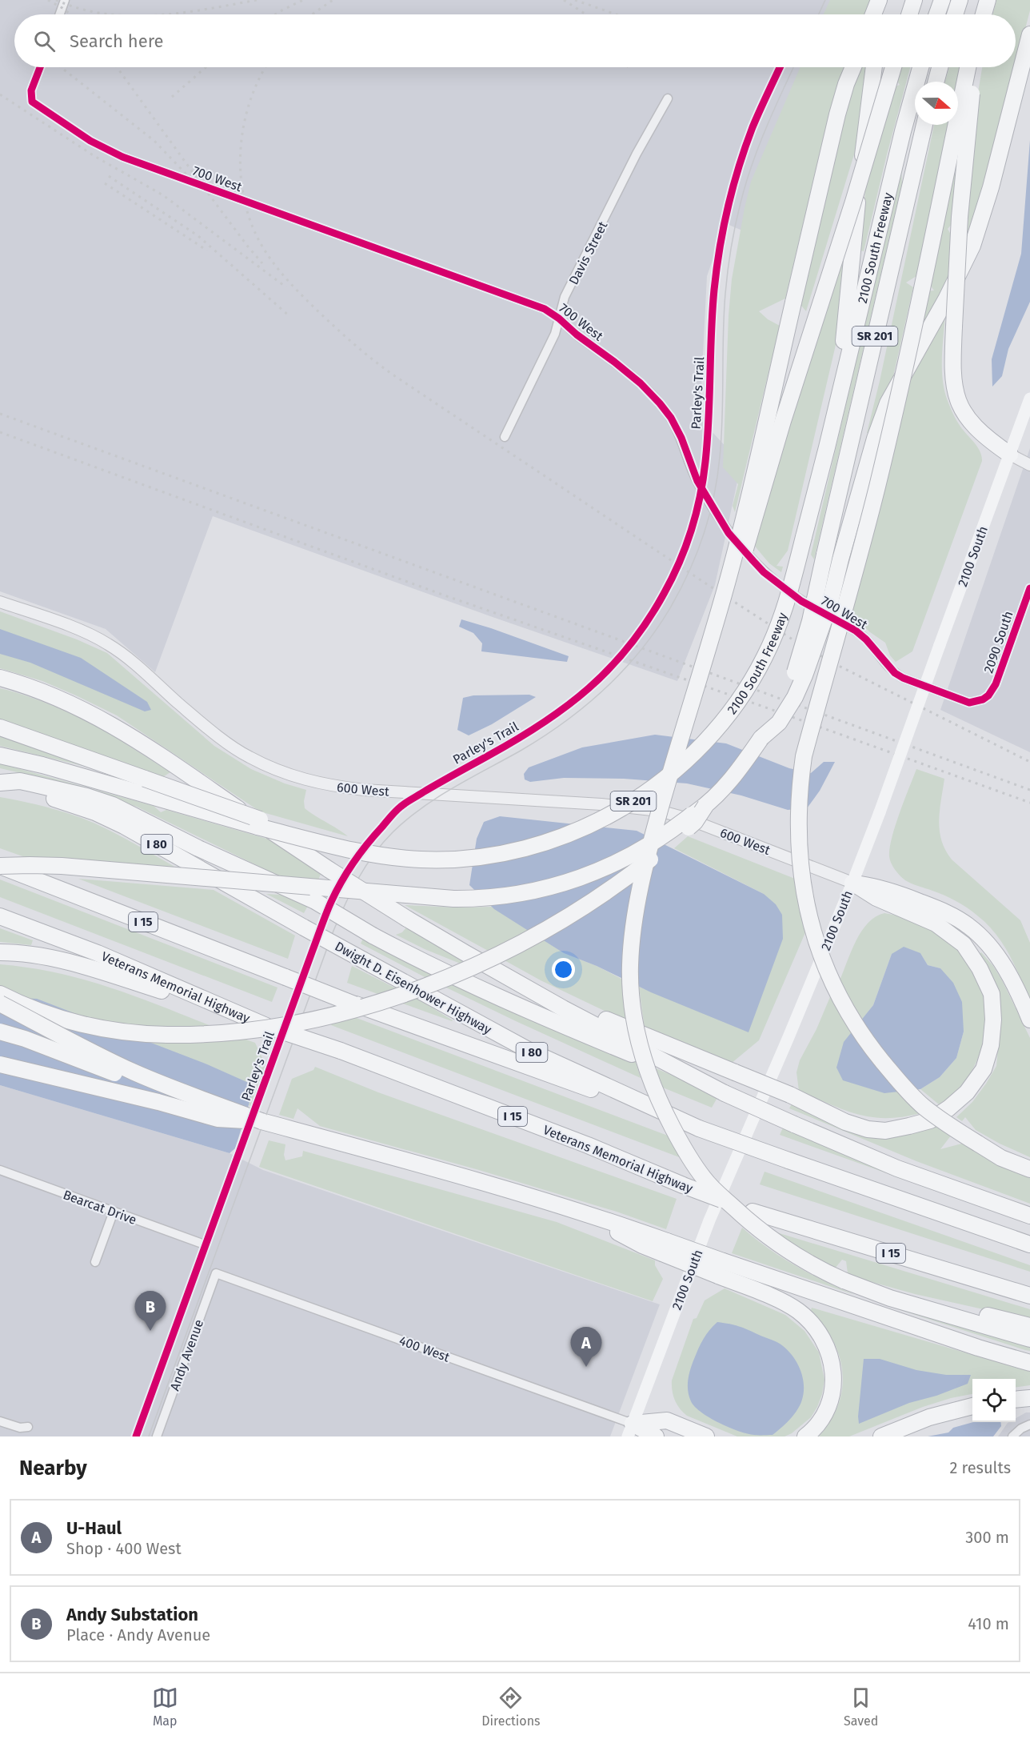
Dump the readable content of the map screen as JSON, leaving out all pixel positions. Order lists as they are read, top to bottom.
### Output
{
  "streets": {
    "highway": [
      "2100 South Freeway",
      "SR 201",
      "I 80",
      "I 15",
      "Veterans Memorial Highway",
      "Dwight D. Eisenhower Highway"
    ],
    "main road": ["2100 South"],
    "street": [
      "700 West",
      "Davis Street",
      "2090 South",
      "600 West",
      "Bearcat Drive",
      "400 West",
      "Andy Avenue"
    ],
    "cycle path": ["Parley's Trail"]
  },
  "crossings": [
    ["700 West", "Davis Street"],
    ["700 West", "2090 South"],
    ["2100 South", "600 West"],
    ["2100 South", "400 West"],
    ["I 15", "Dwight D. Eisenhower Highway"],
    ["400 West", "Andy Avenue"]
  ],
  "north": "right",
  "page": {
    "search": "Search here",
    "pins": ["B", "A"],
    "heading": ["Nearby", "2 results"],
    "list": [
      {
        "mark": "A",
        "name": "U-Haul",
        "note": "Shop · 400 West",
        "value": "300 m"
      },
      {
        "mark": "B",
        "name": "Andy Substation",
        "note": "Place · Andy Avenue",
        "value": "410 m"
      }
    ],
    "nav": ["Map", "Directions", "Saved"]
  }
}
